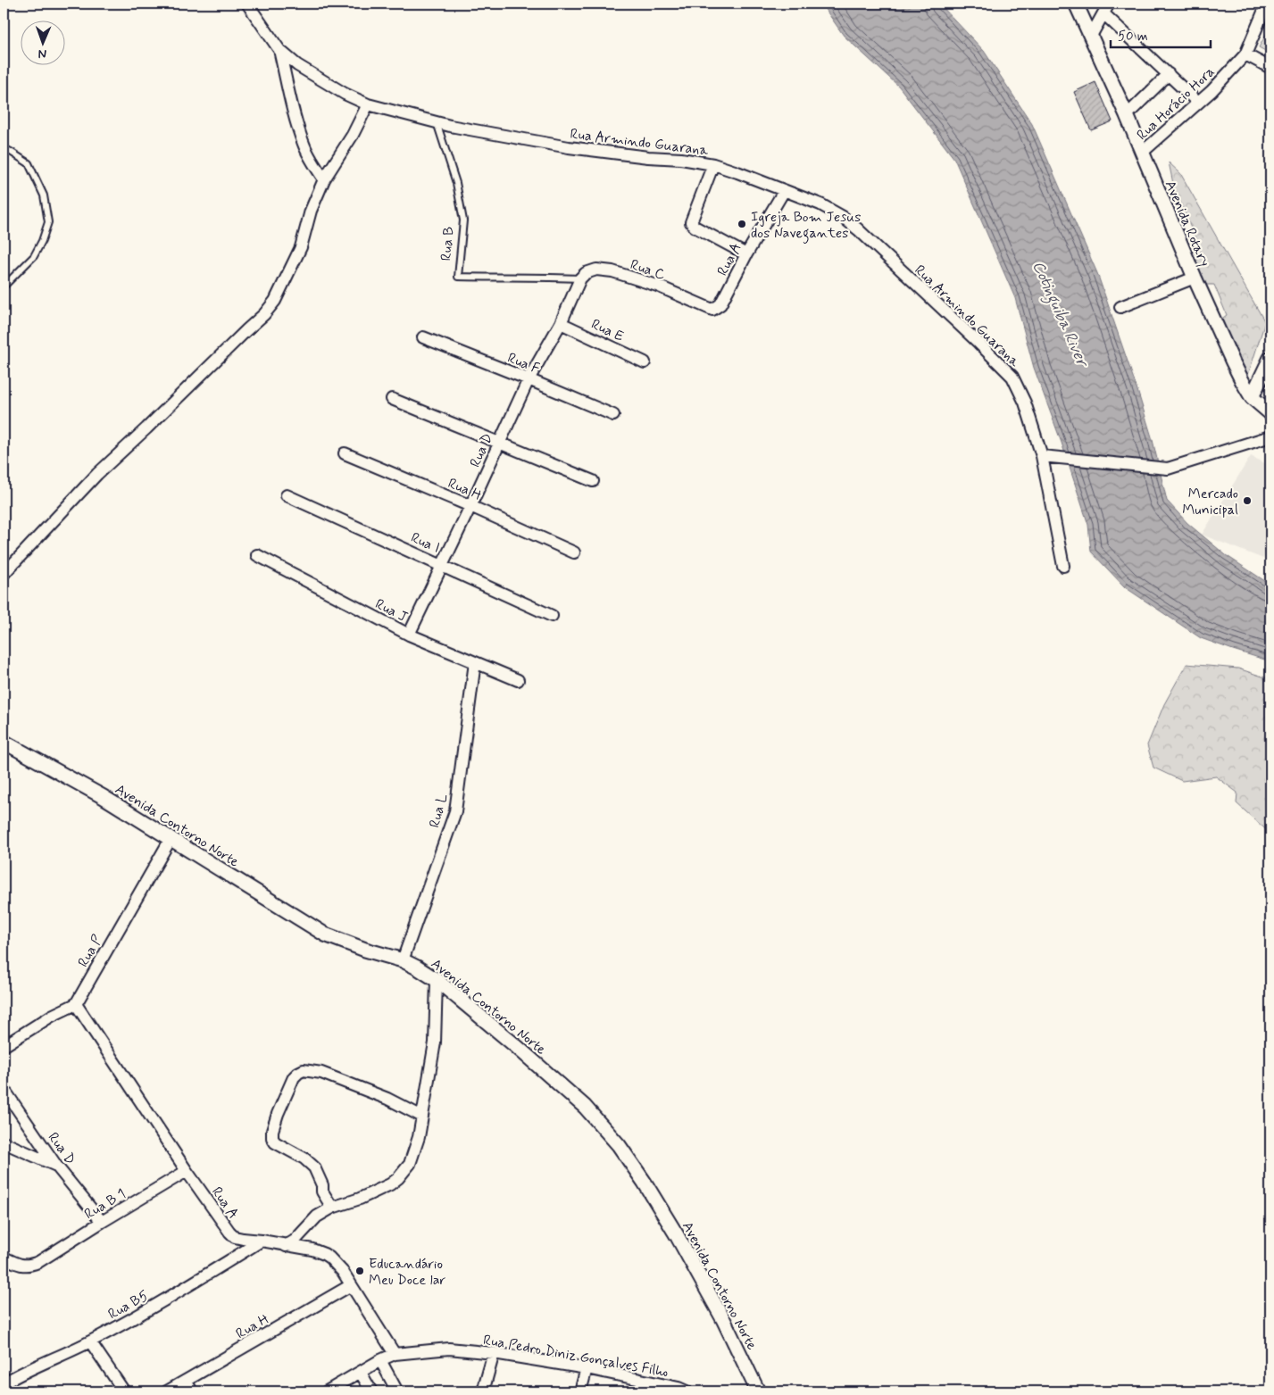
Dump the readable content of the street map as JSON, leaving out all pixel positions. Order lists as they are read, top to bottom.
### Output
{
  "streets": {
    "street": [
      "Rua Horácio Hora",
      "Rua Armindo Guarana",
      "Avenida Rotary",
      "Rua A",
      "Rua C",
      "Rua E",
      "Rua F",
      "Rua D",
      "Rua H",
      "Rua I",
      "Rua J",
      "Rua L",
      "Avenida Contorno Norte",
      "Rua P",
      "Rua B 1",
      "Rua B5",
      "Rua Pedro Diniz Gonçalves Filho"
    ],
    "lane": ["Rua B"]
  },
  "crossings": [
    ["Rua Horácio Hora", "Avenida Rotary"],
    ["Rua Armindo Guarana", "Rua B"],
    ["Rua Armindo Guarana", "Rua A"],
    ["Rua B", "Rua C"],
    ["Rua B", "Rua D"],
    ["Rua A", "Rua C"],
    ["Rua A", "Rua H"],
    ["Rua A", "Rua P"],
    ["Rua A", "Rua B 1"],
    ["Rua A", "Rua B5"],
    ["Rua A", "Rua Pedro Diniz Gonçalves Filho"],
    ["Rua C", "Rua D"],
    ["Rua E", "Rua D"],
    ["Rua F", "Rua D"],
    ["Rua D", "Rua H"],
    ["Rua D", "Rua I"],
    ["Rua D", "Rua J"],
    ["Rua D", "Rua B 1"],
    ["Rua J", "Rua L"],
    ["Rua L", "Avenida Contorno Norte"],
    ["Avenida Contorno Norte", "Rua P"]
  ],
  "water": ["Cotinguiba River"],
  "places": ["Igreja Bom Jesus dos Navegantes", "Mercado Municipal", "Educandário Meu Doce lar"],
  "scale_bar": "50 m",
  "north": "bottom"
}
